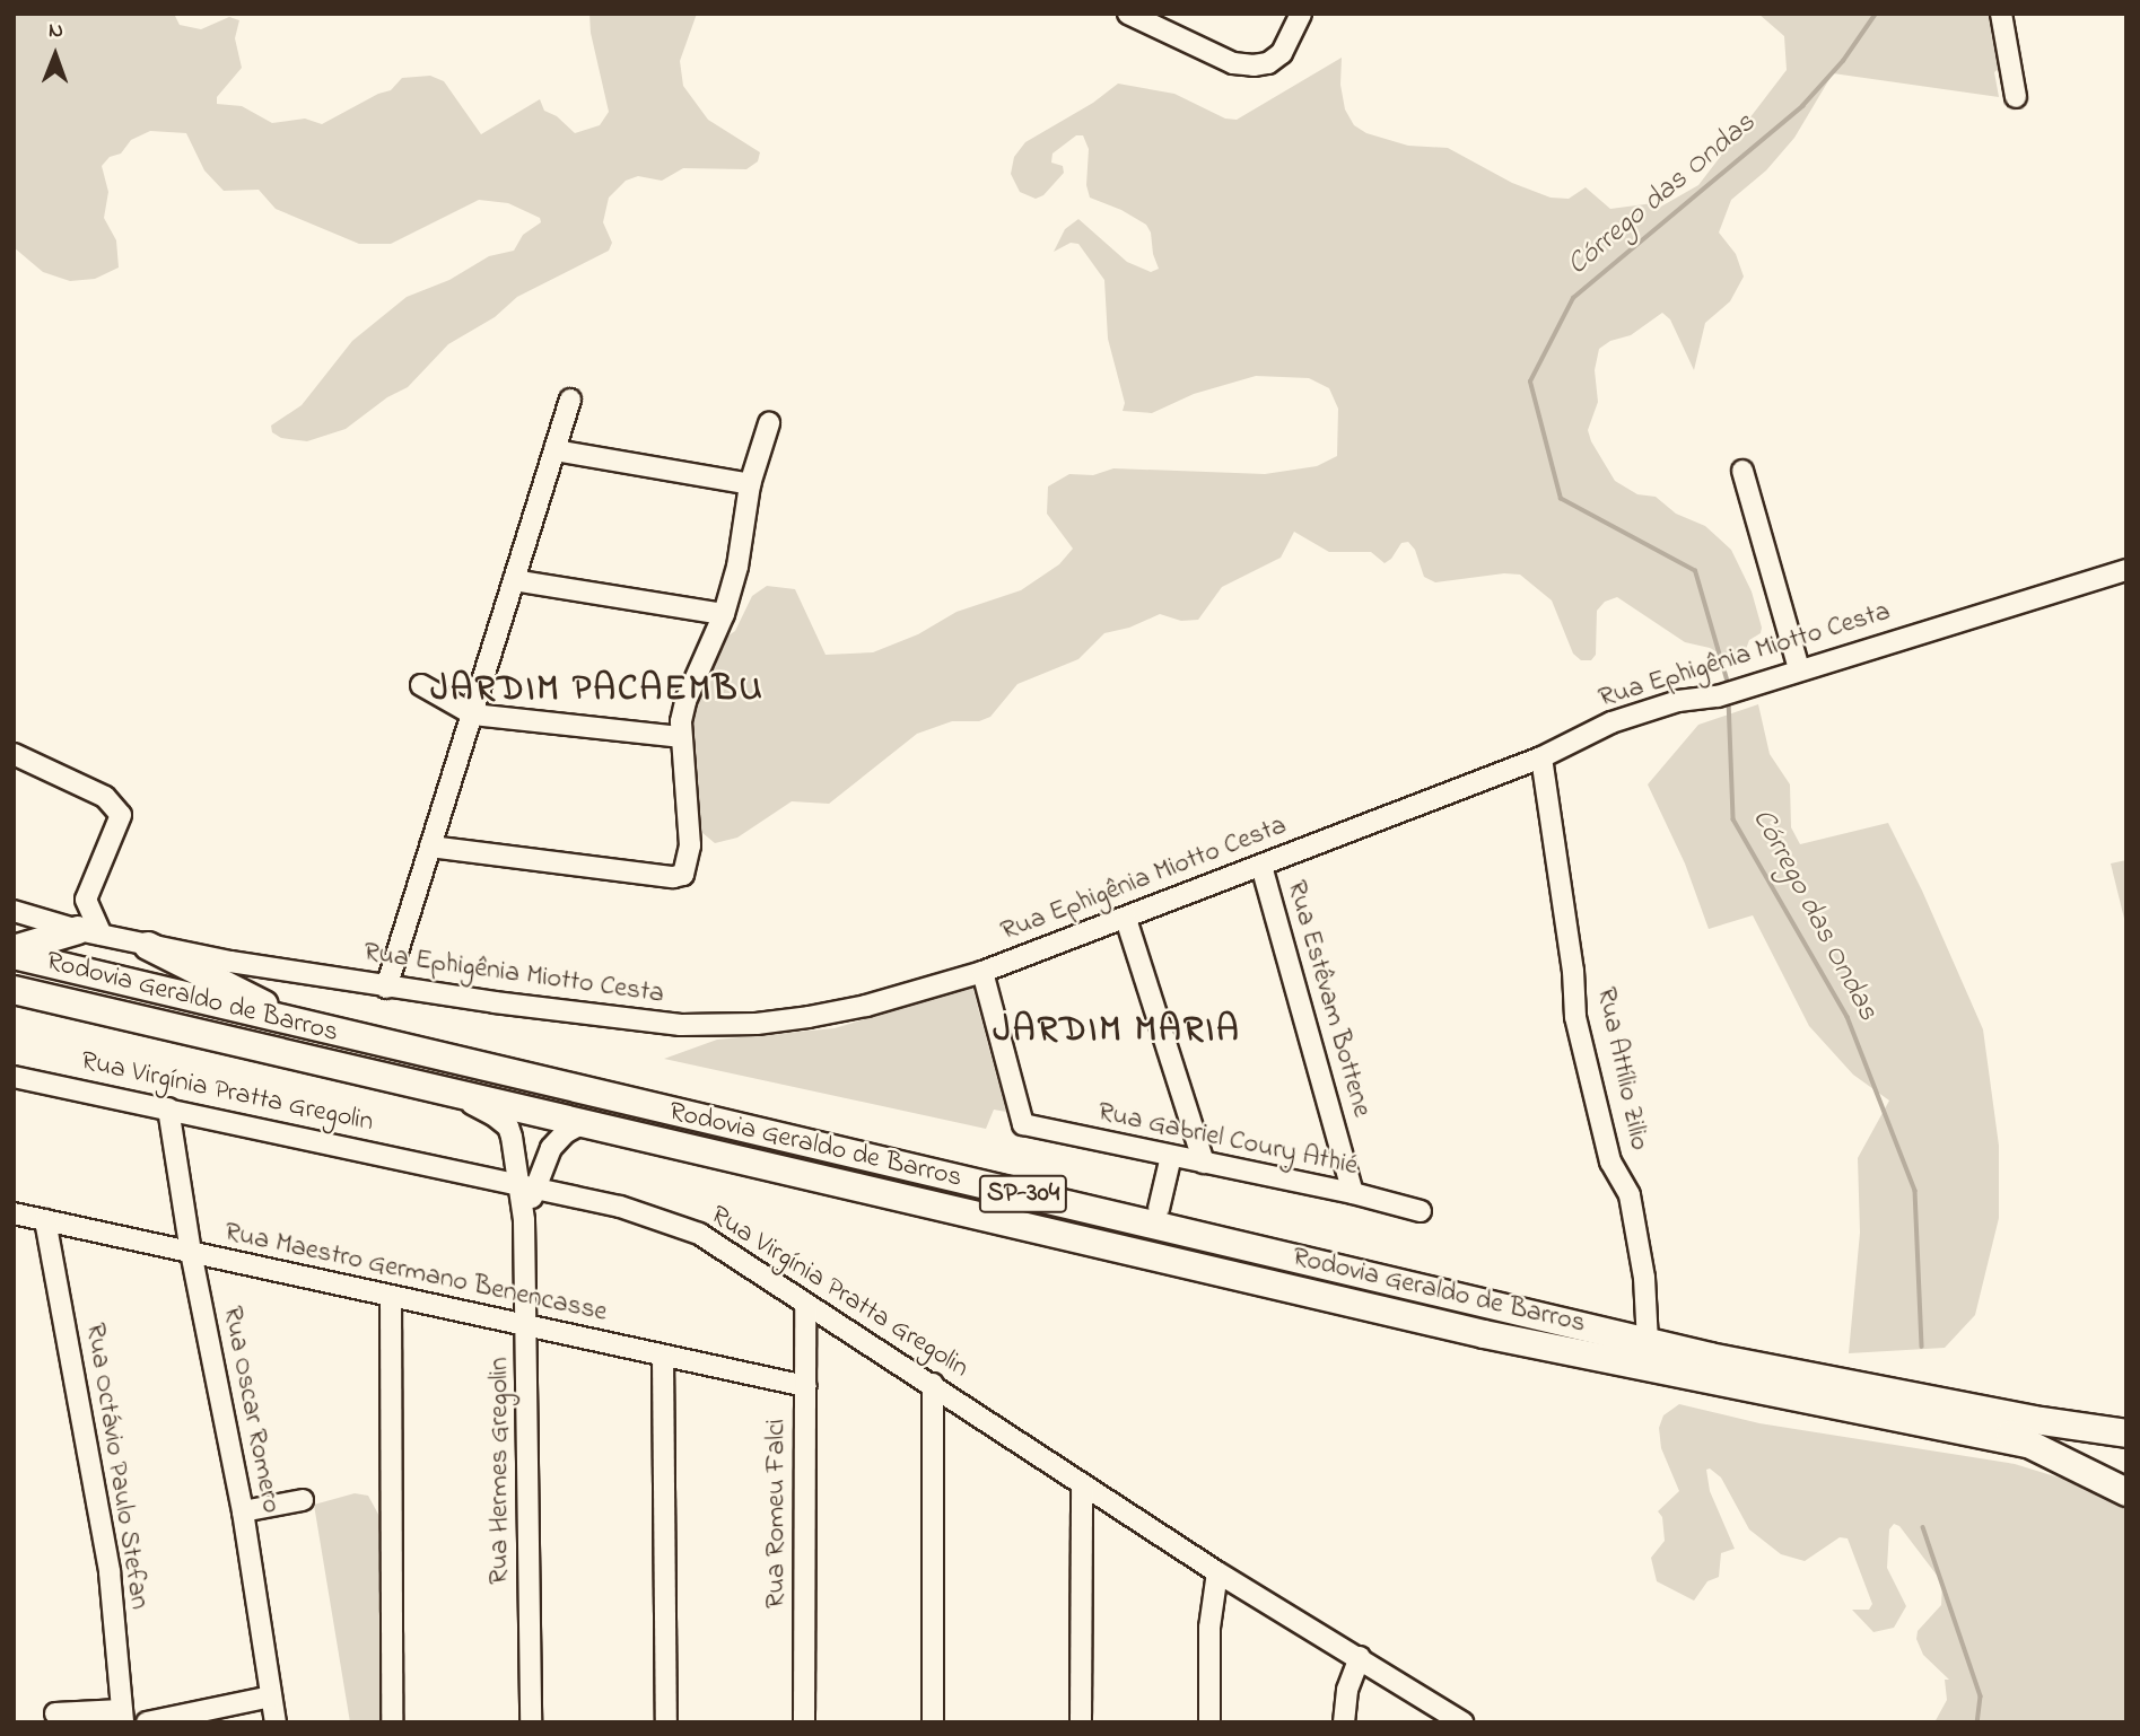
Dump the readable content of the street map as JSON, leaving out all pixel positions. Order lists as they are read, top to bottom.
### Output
{
  "streets": {
    "highway": ["Rodovia Geraldo de Barros", "SP-304"],
    "street": [
      "Rua Ephigênia Miotto Cesta",
      "Rua Estêvam Bottene",
      "Rua Attílio Zilio",
      "Rua Virgínia Pratta Gregolin",
      "Rua Gabriel Coury Athié",
      "Rua Maestro Germano Benencasse",
      "Rua Oscar Romero",
      "Rua Octávio Paulo Stefan",
      "Rua Hermes Gregolin",
      "Rua Romeu Falci"
    ]
  },
  "crossings": [
    ["Rua Ephigênia Miotto Cesta", "Rua Estêvam Bottene"],
    ["Rua Ephigênia Miotto Cesta", "Rua Attílio Zilio"],
    ["Rua Ephigênia Miotto Cesta", "Rua Gabriel Coury Athié"],
    ["Rodovia Geraldo de Barros", "Rua Attílio Zilio"],
    ["Rodovia Geraldo de Barros", "Rua Hermes Gregolin"],
    ["Rua Estêvam Bottene", "Rua Gabriel Coury Athié"],
    ["Rua Virgínia Pratta Gregolin", "Rua Oscar Romero"],
    ["Rua Virgínia Pratta Gregolin", "Rua Hermes Gregolin"],
    ["Rua Virgínia Pratta Gregolin", "Rua Romeu Falci"],
    ["Rua Maestro Germano Benencasse", "Rua Oscar Romero"],
    ["Rua Maestro Germano Benencasse", "Rua Octávio Paulo Stefan"],
    ["Rua Maestro Germano Benencasse", "Rua Hermes Gregolin"],
    ["Rua Maestro Germano Benencasse", "Rua Romeu Falci"]
  ],
  "districts": ["JARDIM PACAEMBU", "JARDIM MARIA"],
  "water": ["Córrego das Ondas"],
  "north": "top"
}
